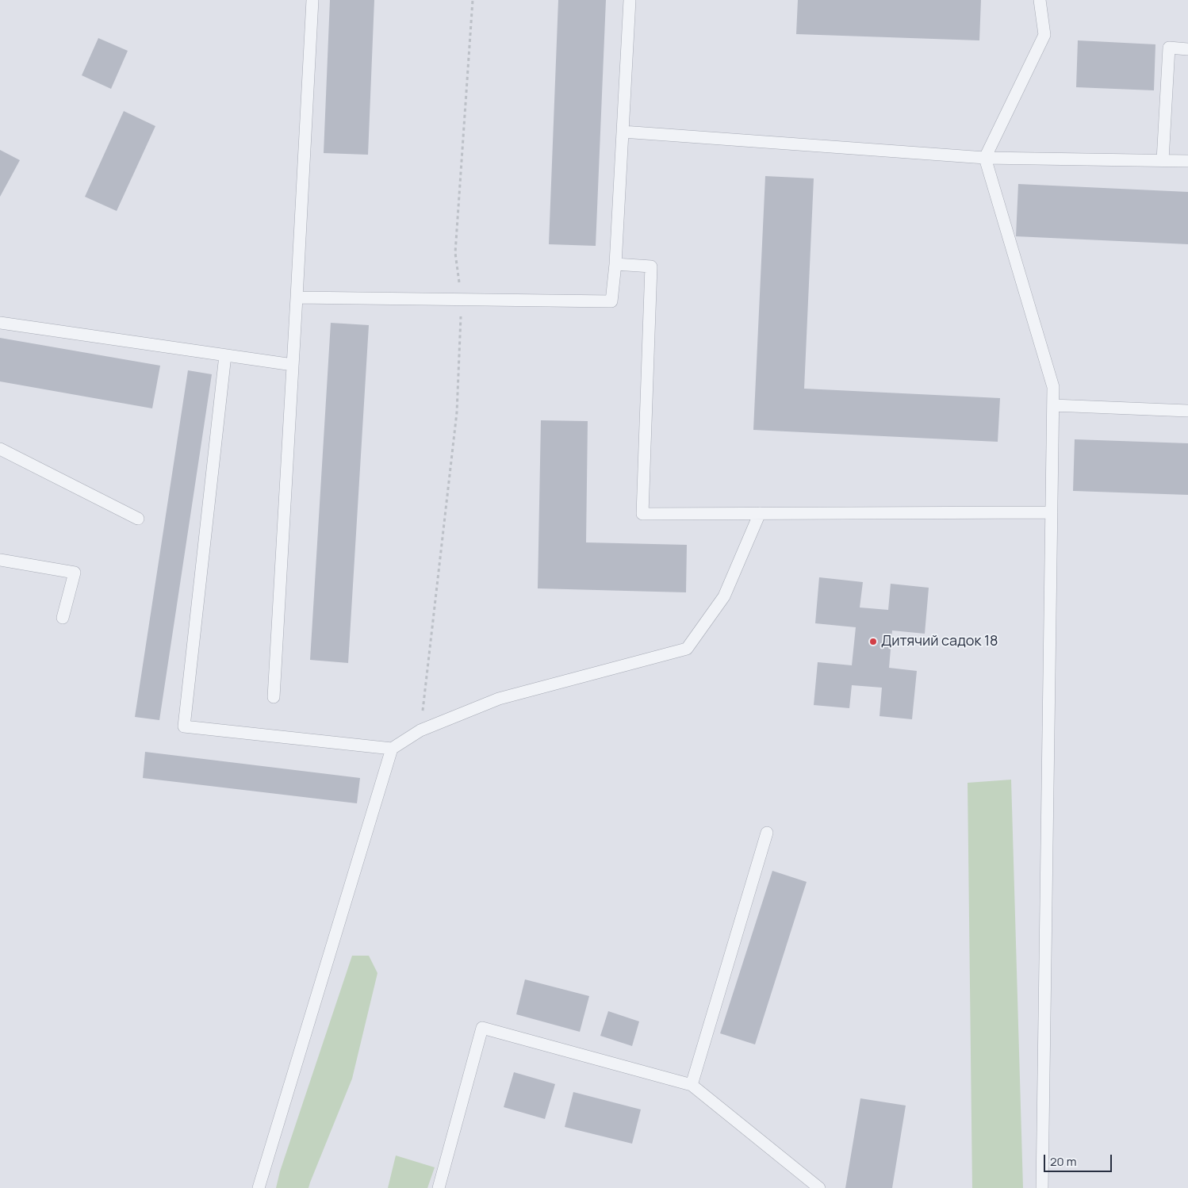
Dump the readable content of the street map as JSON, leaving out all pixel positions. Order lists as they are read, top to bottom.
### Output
{
  "places": ["Дитячий садок 18"],
  "scale_bar": "20 m"
}
